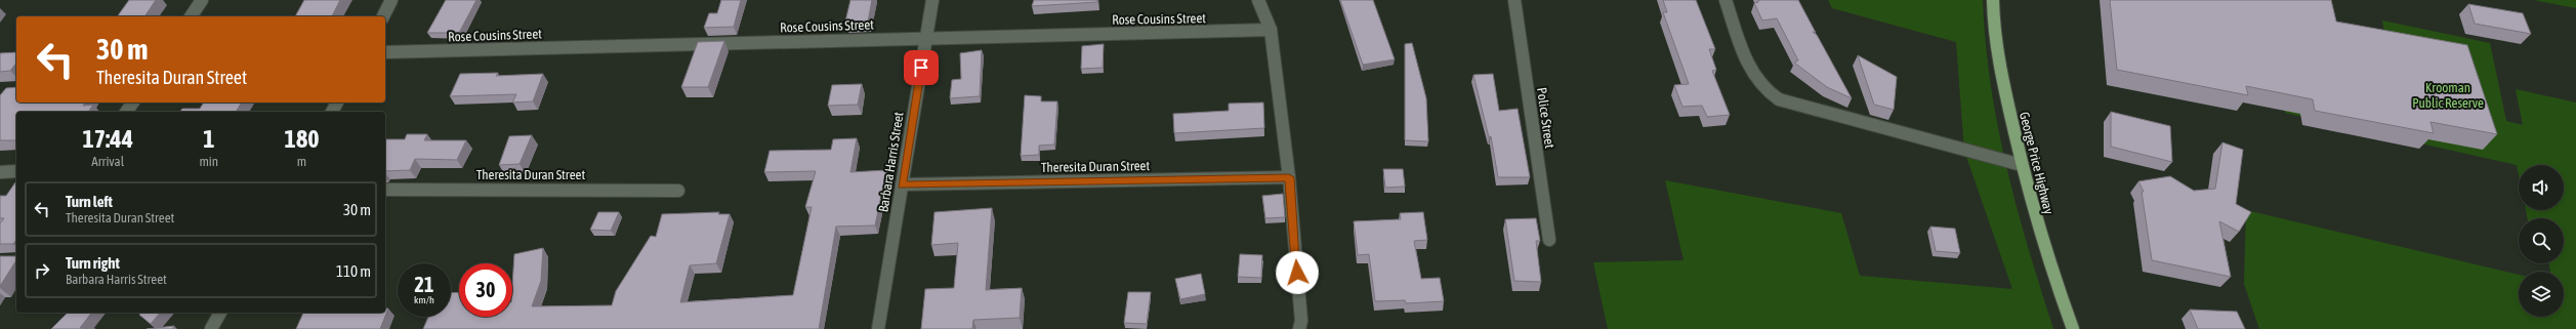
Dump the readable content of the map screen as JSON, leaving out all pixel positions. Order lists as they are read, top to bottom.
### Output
{
  "streets": {
    "main road": ["George Price Highway"],
    "street": [
      "Rose Cousins Street",
      "Police Street",
      "Barbara Harris Street",
      "Theresita Duran Street"
    ]
  },
  "crossings": [
    ["Rose Cousins Street", "Barbara Harris Street"],
    ["Barbara Harris Street", "Theresita Duran Street"]
  ],
  "parks": ["Krooman Public Reserve"],
  "page": {
    "turn": ["30 m", "Theresita Duran Street"],
    "eta": [
      "17:44",
      "Arrival",
      "1",
      "min",
      "180",
      "m"
    ],
    "list": [
      {
        "name": "Turn left",
        "note": "Theresita Duran Street",
        "value": "30 m"
      },
      {
        "name": "Turn right",
        "note": "Barbara Harris Street",
        "value": "110 m"
      }
    ],
    "speed": "21 km/h",
    "limit": "30"
  }
}
